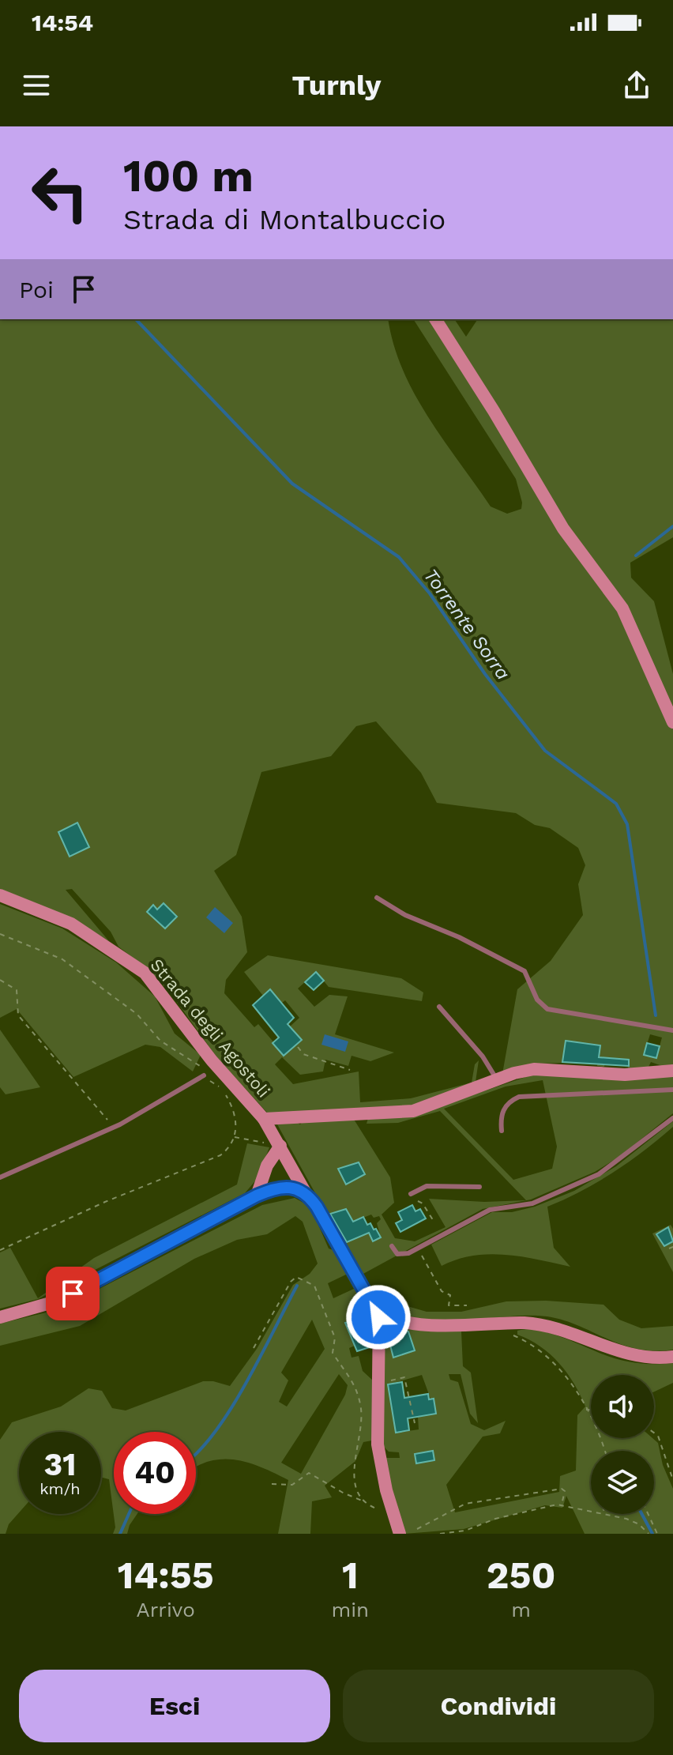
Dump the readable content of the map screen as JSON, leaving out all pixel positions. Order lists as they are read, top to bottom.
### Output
{
  "streets": {
    "street": ["Strada degli Agostoli"]
  },
  "water": ["Torrente Sorra"],
  "page": {
    "status": "14:54",
    "header": "Turnly",
    "turn": ["100 m", "Strada di Montalbuccio"],
    "then": "Poi",
    "speed": "31 km/h",
    "limit": "40",
    "eta": [
      "14:55",
      "Arrivo",
      "1",
      "min",
      "250",
      "m"
    ],
    "buttons": ["Esci", "Condividi"]
  }
}
